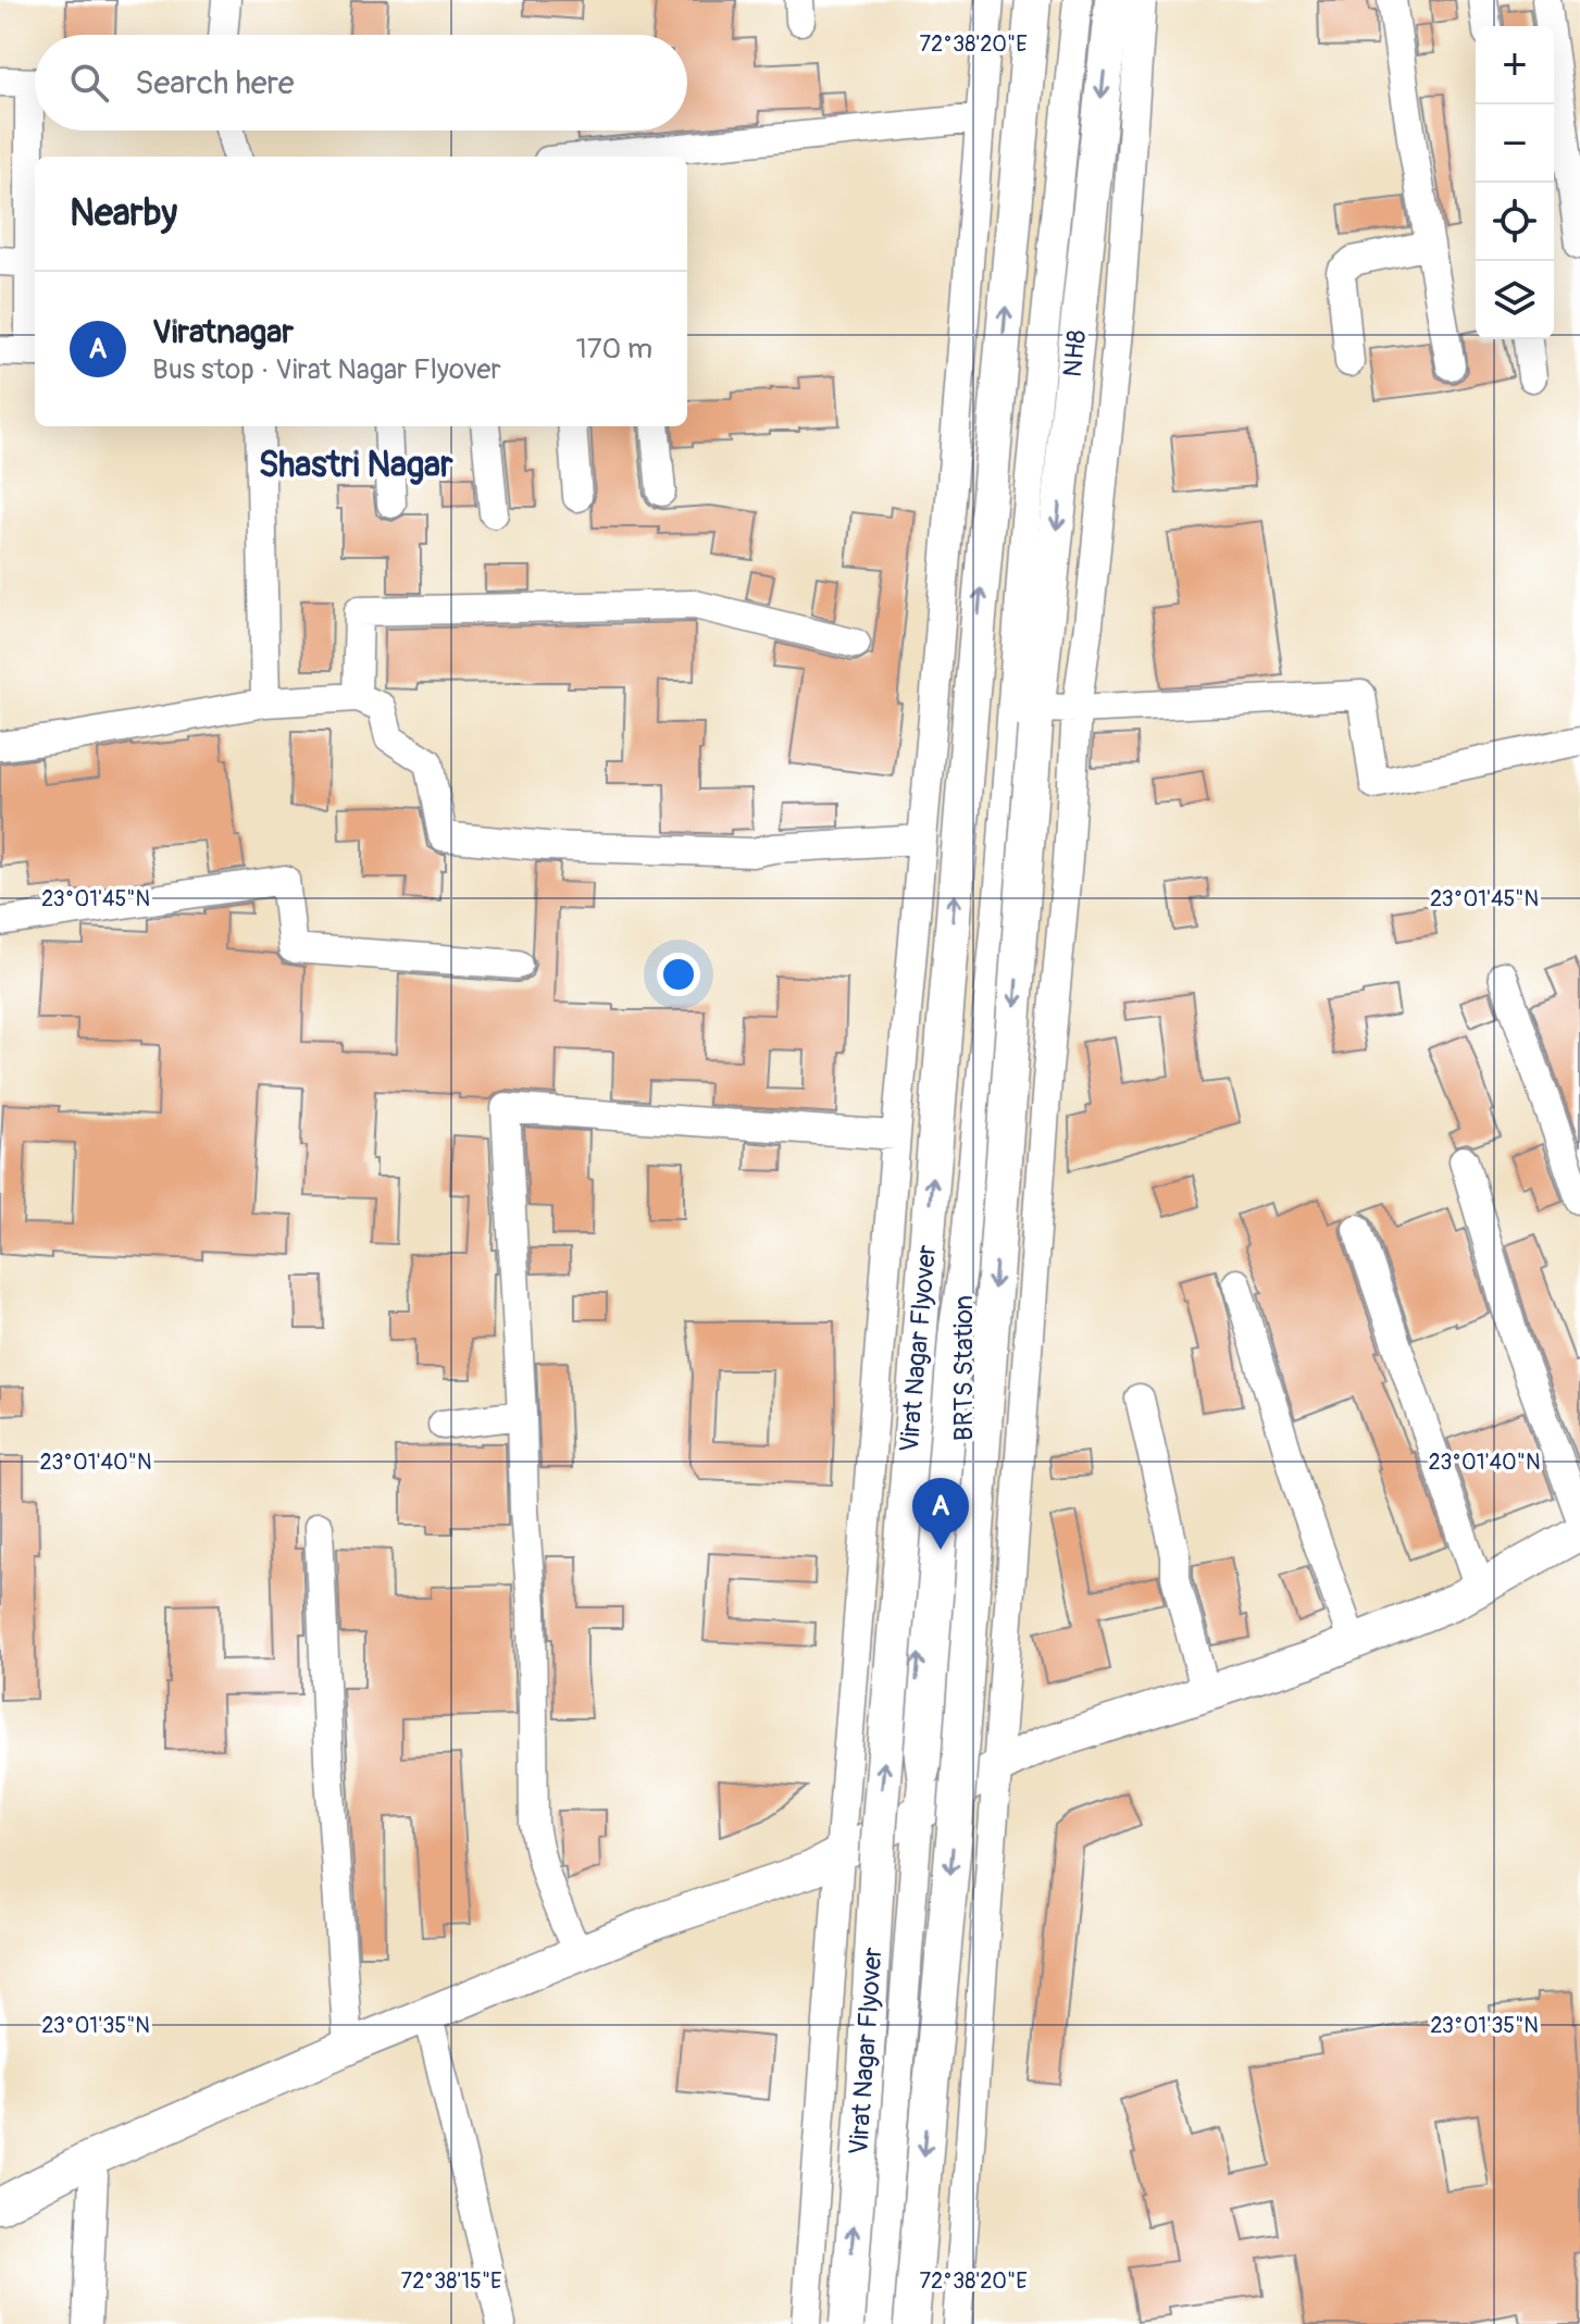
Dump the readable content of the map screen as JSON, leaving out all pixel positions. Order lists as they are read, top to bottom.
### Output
{
  "streets": {
    "main road": ["NH8", "Virat Nagar Flyover"],
    "street": ["BRTS Station"]
  },
  "districts": ["Shastri Nagar"],
  "page": {
    "map_buttons": ["+", "−"],
    "search": "Search here",
    "heading": "Nearby",
    "list": [
      {
        "mark": "A",
        "name": "Viratnagar",
        "note": "Bus stop · Virat Nagar Flyover",
        "value": "170 m"
      }
    ],
    "pins": "A"
  },
  "coordinates": [
    "72°38'20\"E",
    "23°01'45\"N",
    "23°01'40\"N",
    "23°01'35\"N",
    "72°38'15\"E"
  ]
}
